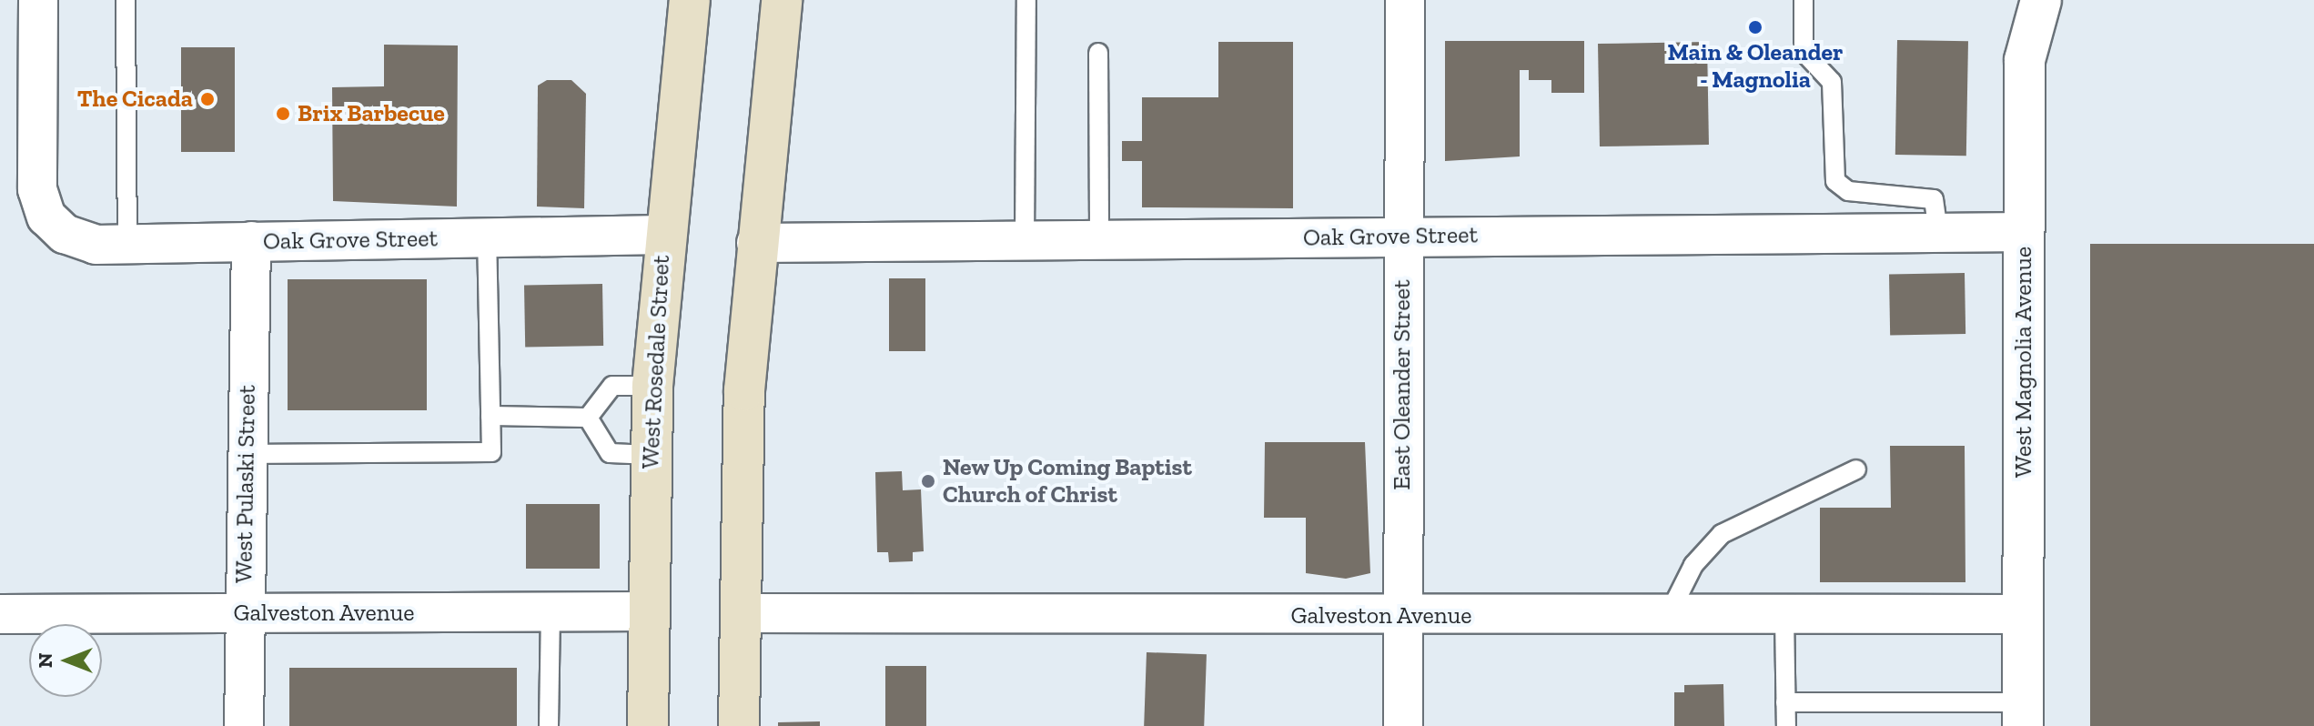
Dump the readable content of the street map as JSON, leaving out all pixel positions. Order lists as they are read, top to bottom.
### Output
{
  "streets": {
    "main road": ["West Rosedale Street"],
    "street": [
      "Oak Grove Street",
      "West Magnolia Avenue",
      "East Oleander Street",
      "West Pulaski Street",
      "Galveston Avenue"
    ]
  },
  "crossings": [
    ["Oak Grove Street", "West Rosedale Street"],
    ["Oak Grove Street", "West Magnolia Avenue"],
    ["Oak Grove Street", "East Oleander Street"],
    ["Oak Grove Street", "West Pulaski Street"],
    ["West Rosedale Street", "Galveston Avenue"],
    ["West Magnolia Avenue", "Galveston Avenue"],
    ["East Oleander Street", "Galveston Avenue"],
    ["West Pulaski Street", "Galveston Avenue"]
  ],
  "places": [
    "Main & Oleander - Magnolia",
    "The Cicada",
    "Brix Barbecue",
    "New Up Coming Baptist Church of Christ"
  ],
  "north": "left"
}
